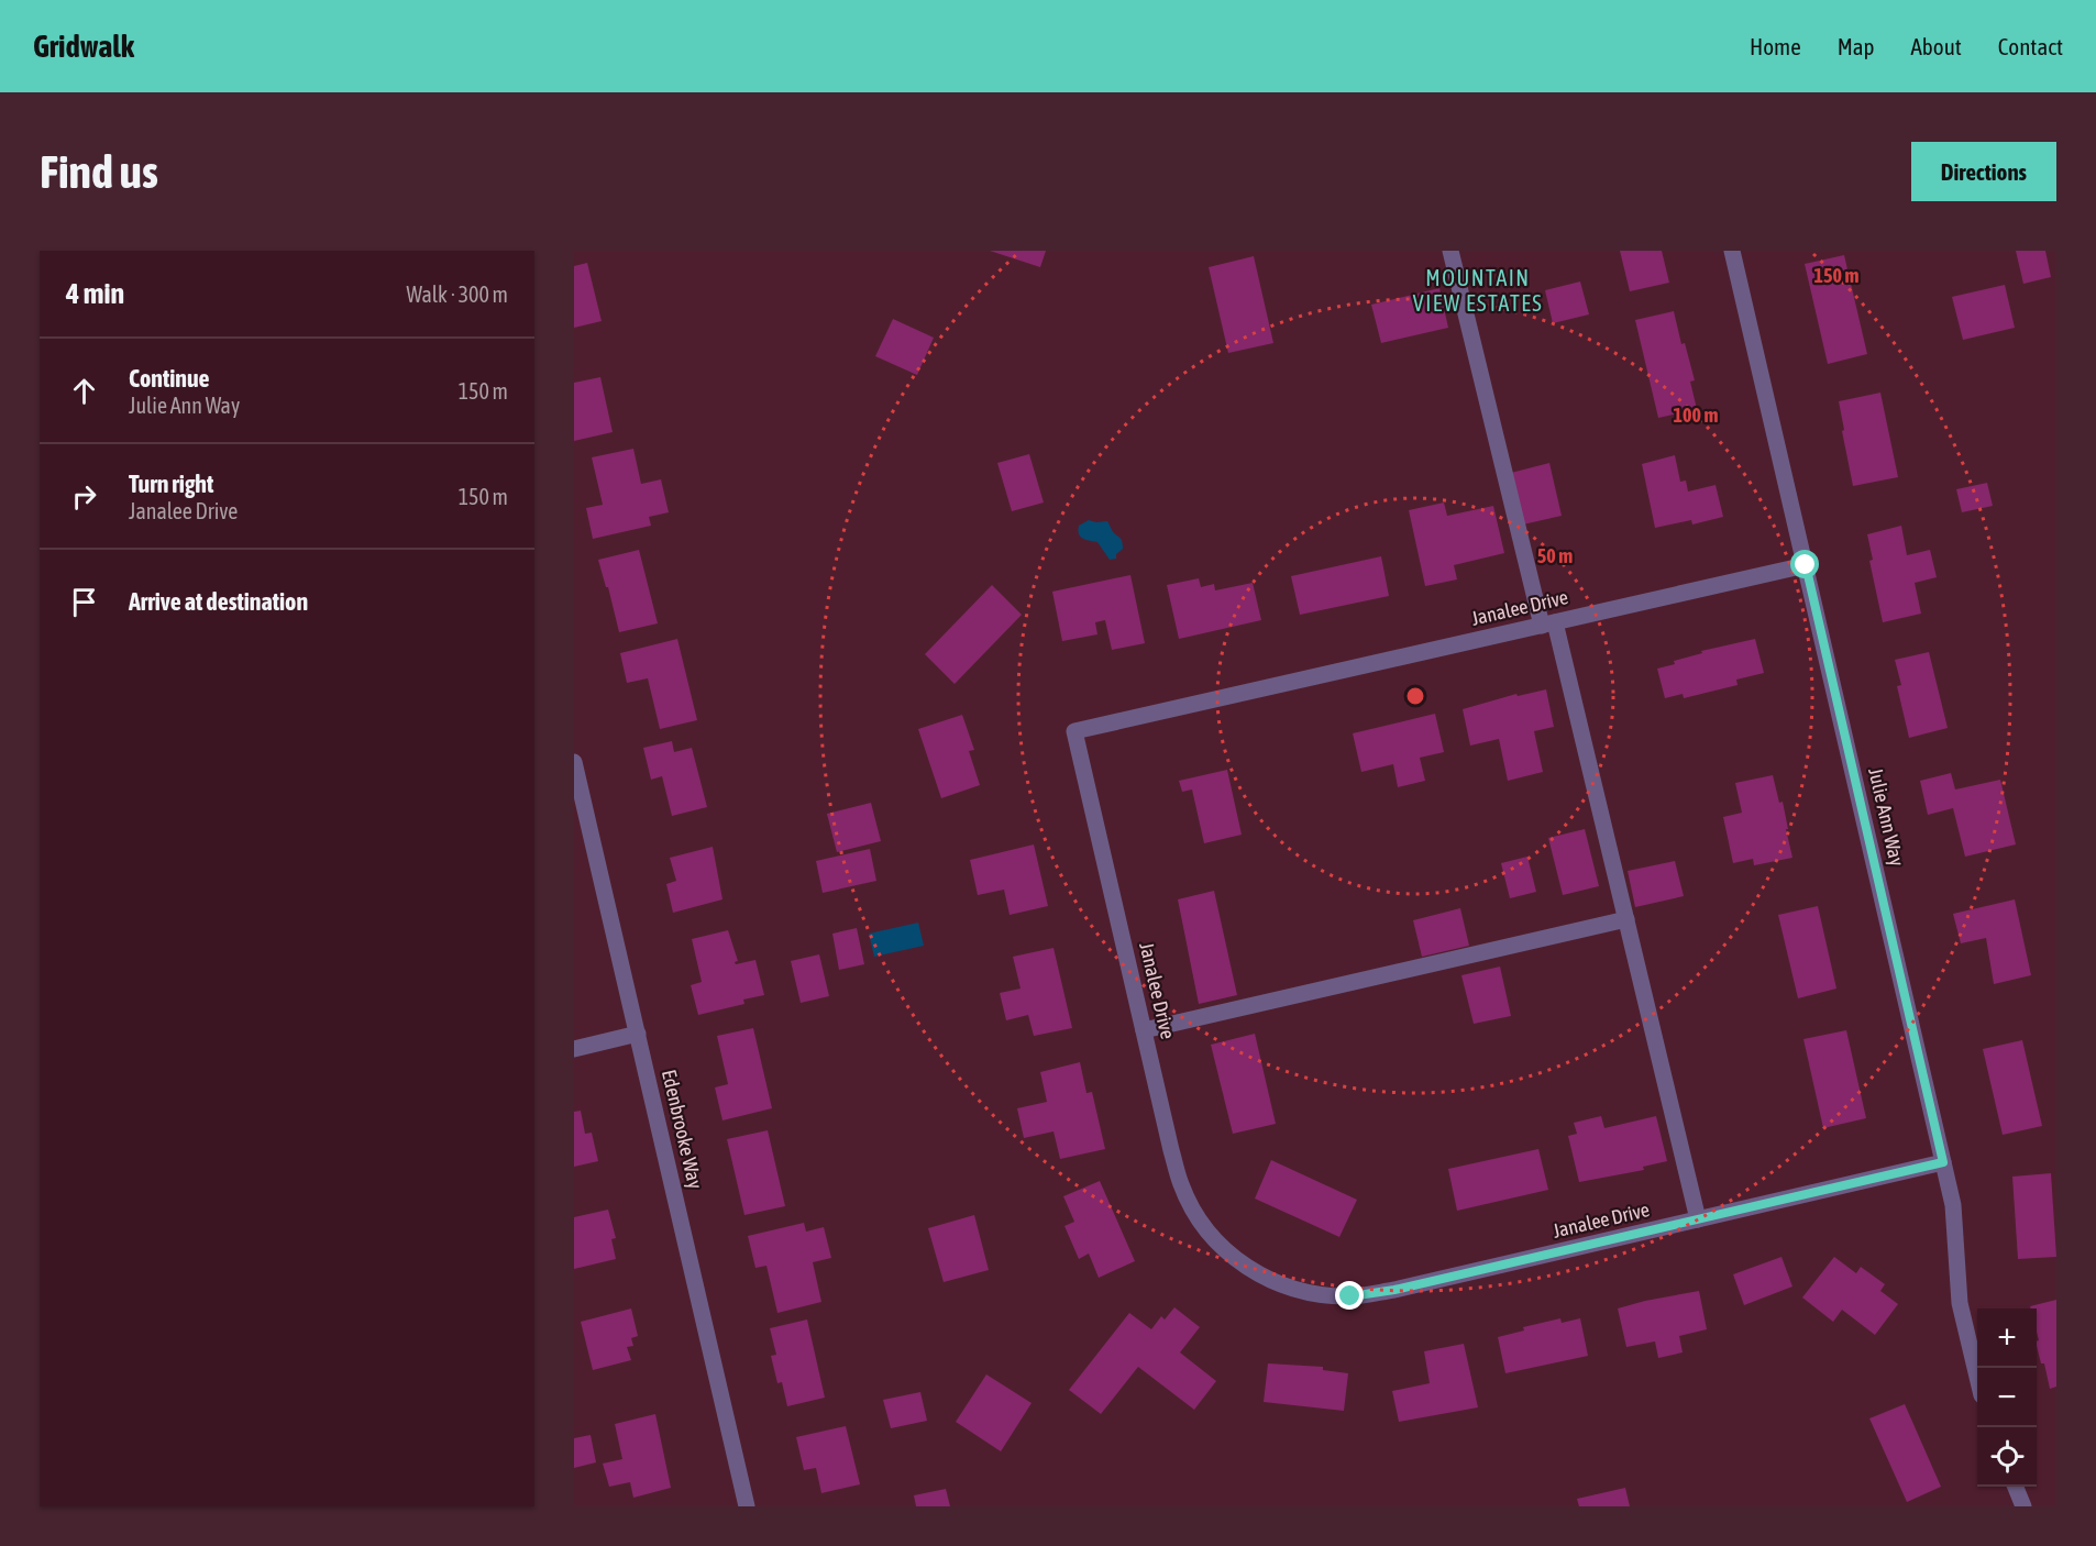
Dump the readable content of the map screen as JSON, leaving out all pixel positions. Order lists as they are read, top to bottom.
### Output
{
  "streets": {
    "street": ["Janalee Drive", "Julie Ann Way", "Edenbrooke Way"]
  },
  "crossings": [
    ["Janalee Drive", "Julie Ann Way"]
  ],
  "districts": ["MOUNTAIN VIEW ESTATES"],
  "page": {
    "header": "Gridwalk",
    "nav": [
      "Home",
      "Map",
      "About",
      "Contact"
    ],
    "buttons": "Directions",
    "title": "Find us",
    "heading": ["4 min", "Walk · 300 m"],
    "list": [
      ["Continue", "Julie Ann Way", "150 m"],
      ["Turn right", "Janalee Drive", "150 m"],
      "Arrive at destination"
    ],
    "map_buttons": ["+", "−"]
  },
  "rings": ["150 m", "100 m", "50 m"]
}
